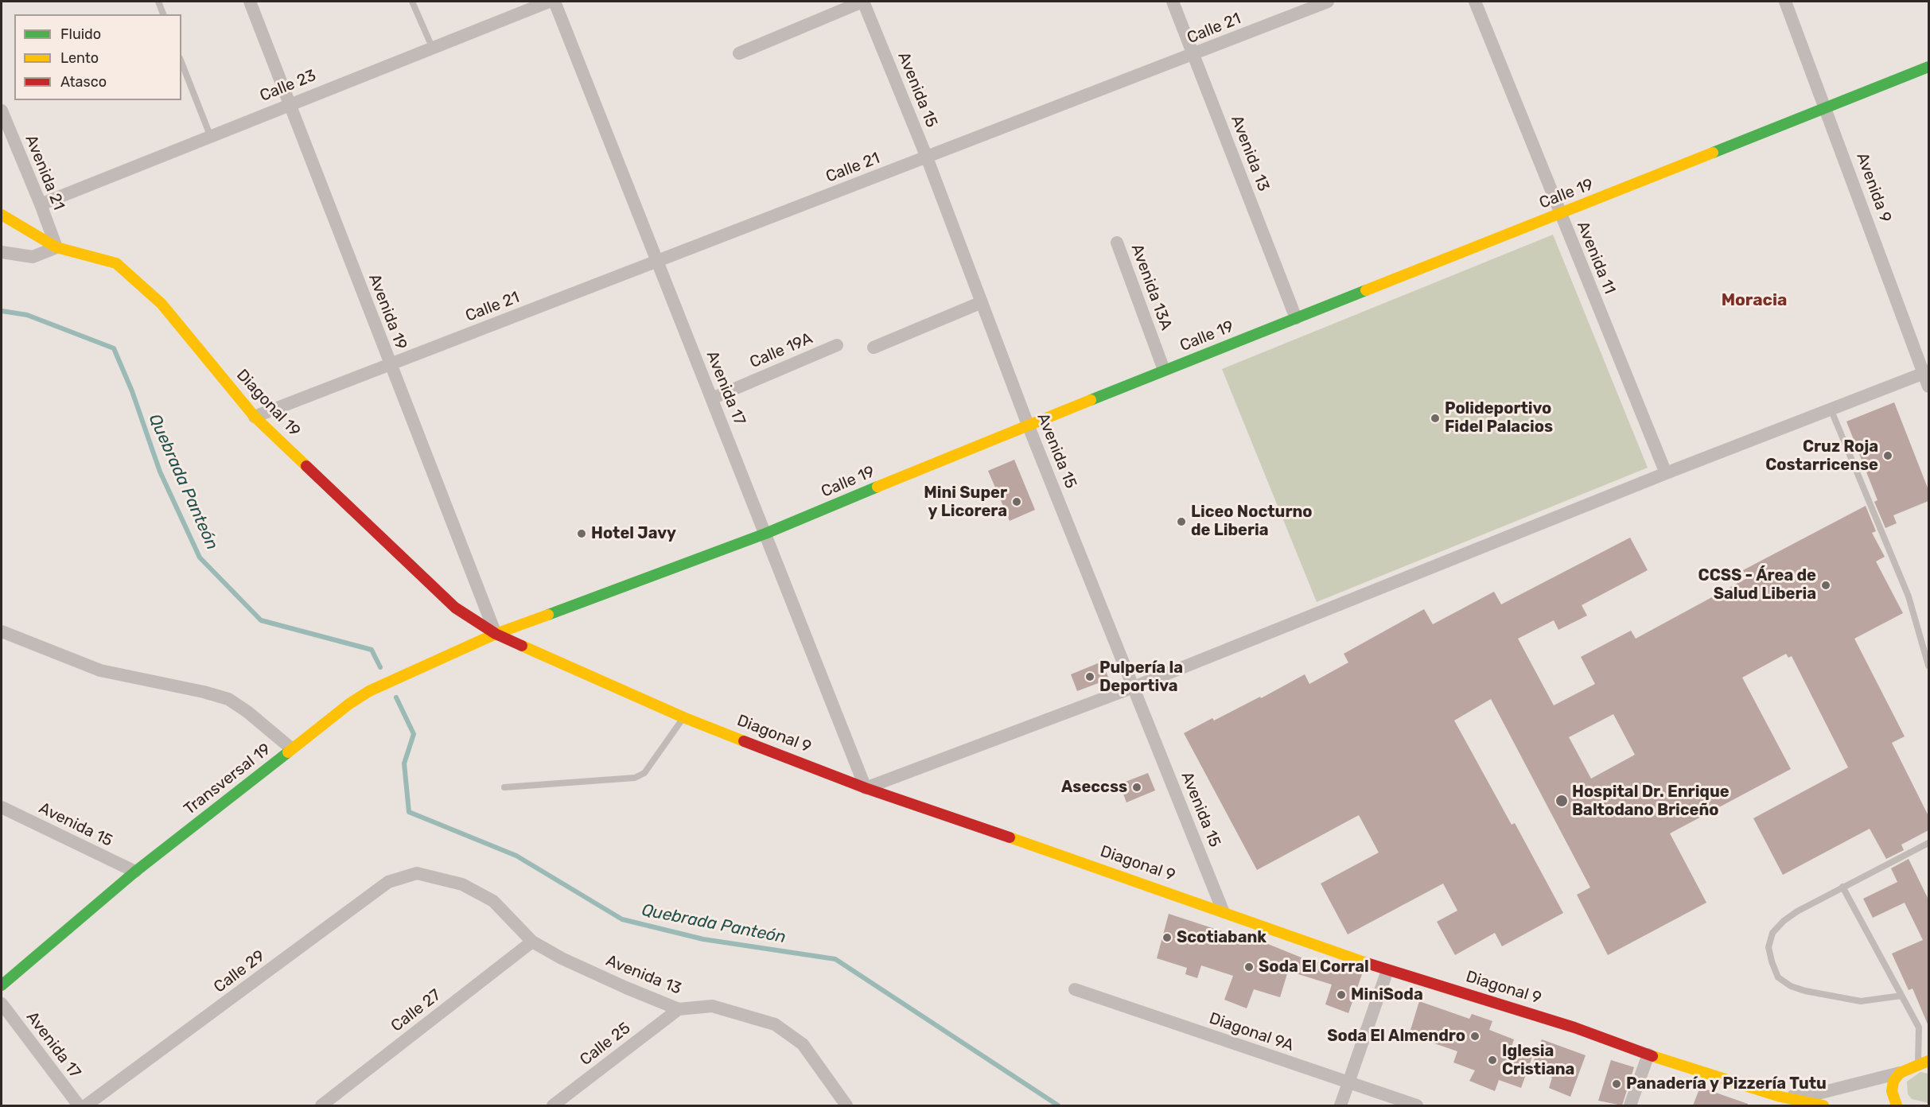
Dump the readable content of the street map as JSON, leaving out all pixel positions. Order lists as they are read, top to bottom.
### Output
{
  "streets": {
    "street": [
      "Calle 21",
      "Calle 23",
      "Avenida 15",
      "Avenida 13",
      "Avenida 21",
      "Avenida 9",
      "Calle 19",
      "Avenida 11",
      "Avenida 13A",
      "Avenida 19",
      "Calle 19A",
      "Avenida 17",
      "Diagonal 19",
      "Diagonal 9",
      "Transversal 19",
      "Calle 29",
      "Calle 27",
      "Diagonal 9A",
      "Calle 25"
    ]
  },
  "crossings": [
    ["Calle 21", "Avenida 15"],
    ["Calle 21", "Avenida 13"],
    ["Calle 21", "Avenida 19"],
    ["Calle 21", "Avenida 17"],
    ["Calle 21", "Diagonal 19"],
    ["Calle 23", "Avenida 21"],
    ["Calle 23", "Avenida 19"],
    ["Avenida 15", "Calle 19"],
    ["Avenida 15", "Diagonal 9"],
    ["Avenida 15", "Transversal 19"],
    ["Avenida 13", "Calle 19"],
    ["Avenida 13", "Calle 29"],
    ["Avenida 13", "Calle 27"],
    ["Avenida 13", "Calle 25"],
    ["Avenida 21", "Diagonal 19"],
    ["Avenida 9", "Calle 19"],
    ["Calle 19", "Avenida 11"],
    ["Calle 19", "Avenida 13A"],
    ["Calle 19", "Avenida 19"],
    ["Calle 19", "Avenida 17"],
    ["Calle 19", "Diagonal 19"],
    ["Calle 19", "Diagonal 9"],
    ["Calle 19", "Transversal 19"],
    ["Avenida 19", "Diagonal 19"],
    ["Avenida 19", "Diagonal 9"],
    ["Avenida 19", "Transversal 19"],
    ["Calle 19A", "Avenida 17"],
    ["Avenida 17", "Diagonal 9"],
    ["Diagonal 19", "Diagonal 9"],
    ["Diagonal 19", "Transversal 19"],
    ["Diagonal 9", "Transversal 19"]
  ],
  "districts": ["Moracia"],
  "water": ["Quebrada Panteón"],
  "places": [
    "Polideportivo Fidel Palacios",
    "Cruz Roja Costarricense",
    "Mini Super y Licorera",
    "Liceo Nocturno de Liberia",
    "Hotel Javy",
    "CCSS - Área de Salud Liberia",
    "Pulpería la Deportiva",
    "Aseccss",
    "Hospital Dr. Enrique Baltodano Briceño",
    "Scotiabank",
    "Soda El Corral",
    "MiniSoda",
    "Soda El Almendro",
    "Iglesia Cristiana",
    "Panadería y Pizzería Tutu"
  ],
  "legend": ["Fluido", "Lento", "Atasco"]
}
